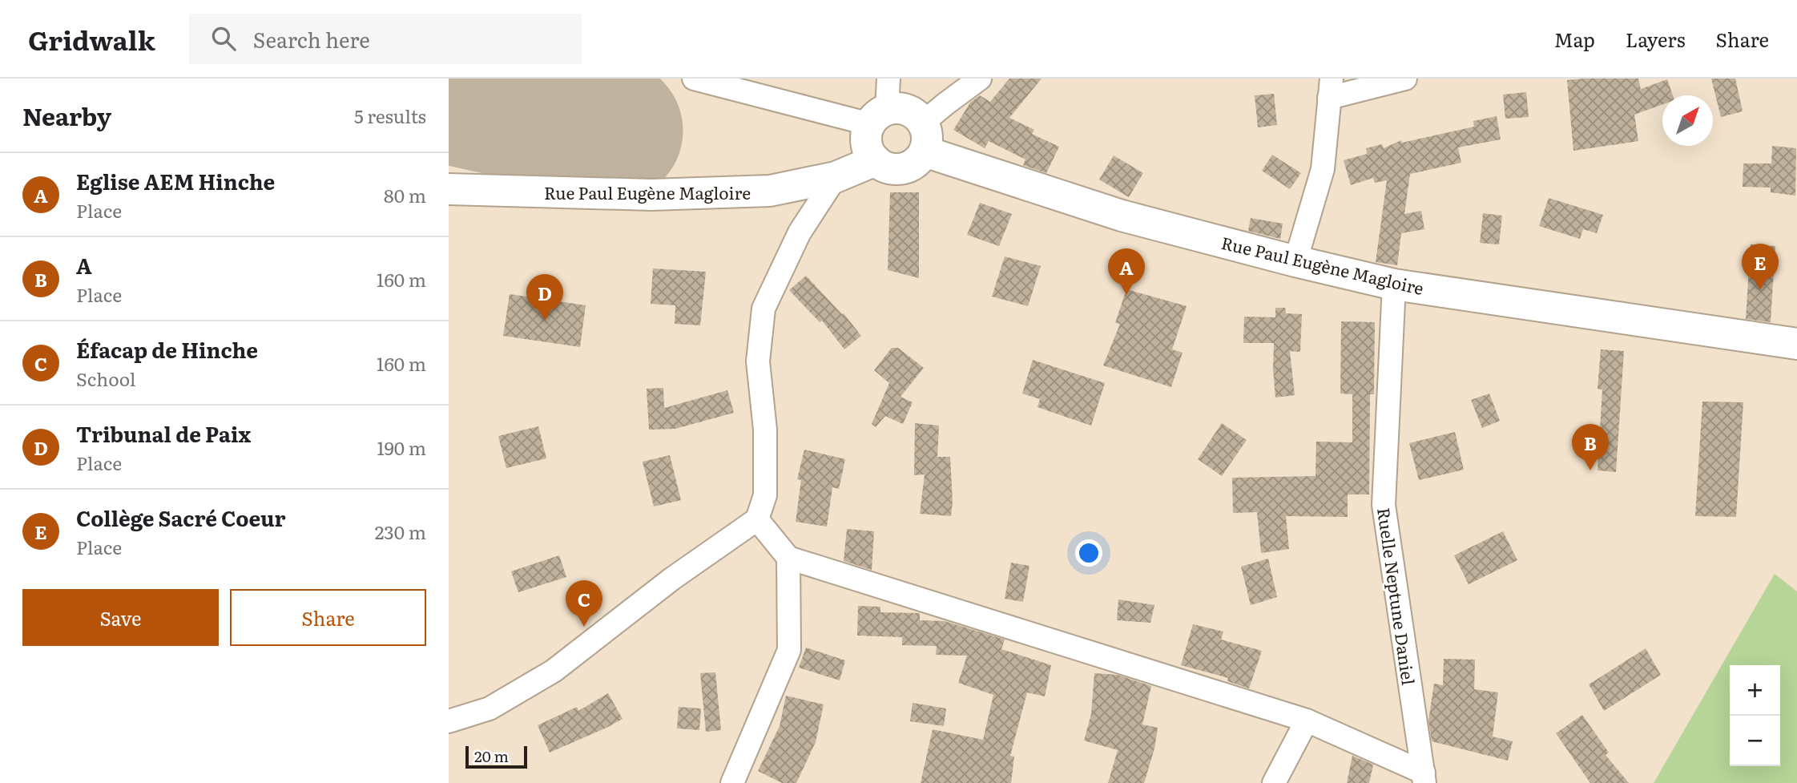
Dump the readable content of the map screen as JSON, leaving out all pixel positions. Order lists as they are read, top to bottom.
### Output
{
  "streets": {
    "main road": ["Rue Paul Eugène Magloire"],
    "street": ["Ruelle Neptune Daniel"]
  },
  "crossings": [
    ["Rue Paul Eugène Magloire", "Ruelle Neptune Daniel"]
  ],
  "scale_bar": "20 m",
  "north": "top right",
  "page": {
    "header": "Gridwalk",
    "search": "Search here",
    "nav": ["Map", "Layers", "Share"],
    "heading": ["Nearby", "5 results"],
    "list": [
      {
        "mark": "A",
        "name": "Eglise AEM Hinche",
        "note": "Place",
        "value": "80 m"
      },
      {
        "mark": "B",
        "name": "A",
        "note": "Place",
        "value": "160 m"
      },
      {
        "mark": "C",
        "name": "Éfacap de Hinche",
        "note": "School",
        "value": "160 m"
      },
      {
        "mark": "D",
        "name": "Tribunal de Paix",
        "note": "Place",
        "value": "190 m"
      },
      {
        "mark": "E",
        "name": "Collège Sacré Coeur",
        "note": "Place",
        "value": "230 m"
      }
    ],
    "pins": [
      "E",
      "A",
      "D",
      "B",
      "C"
    ],
    "buttons": ["Save", "Share"],
    "map_buttons": ["+", "−"],
    "scale": "20 m"
  }
}
